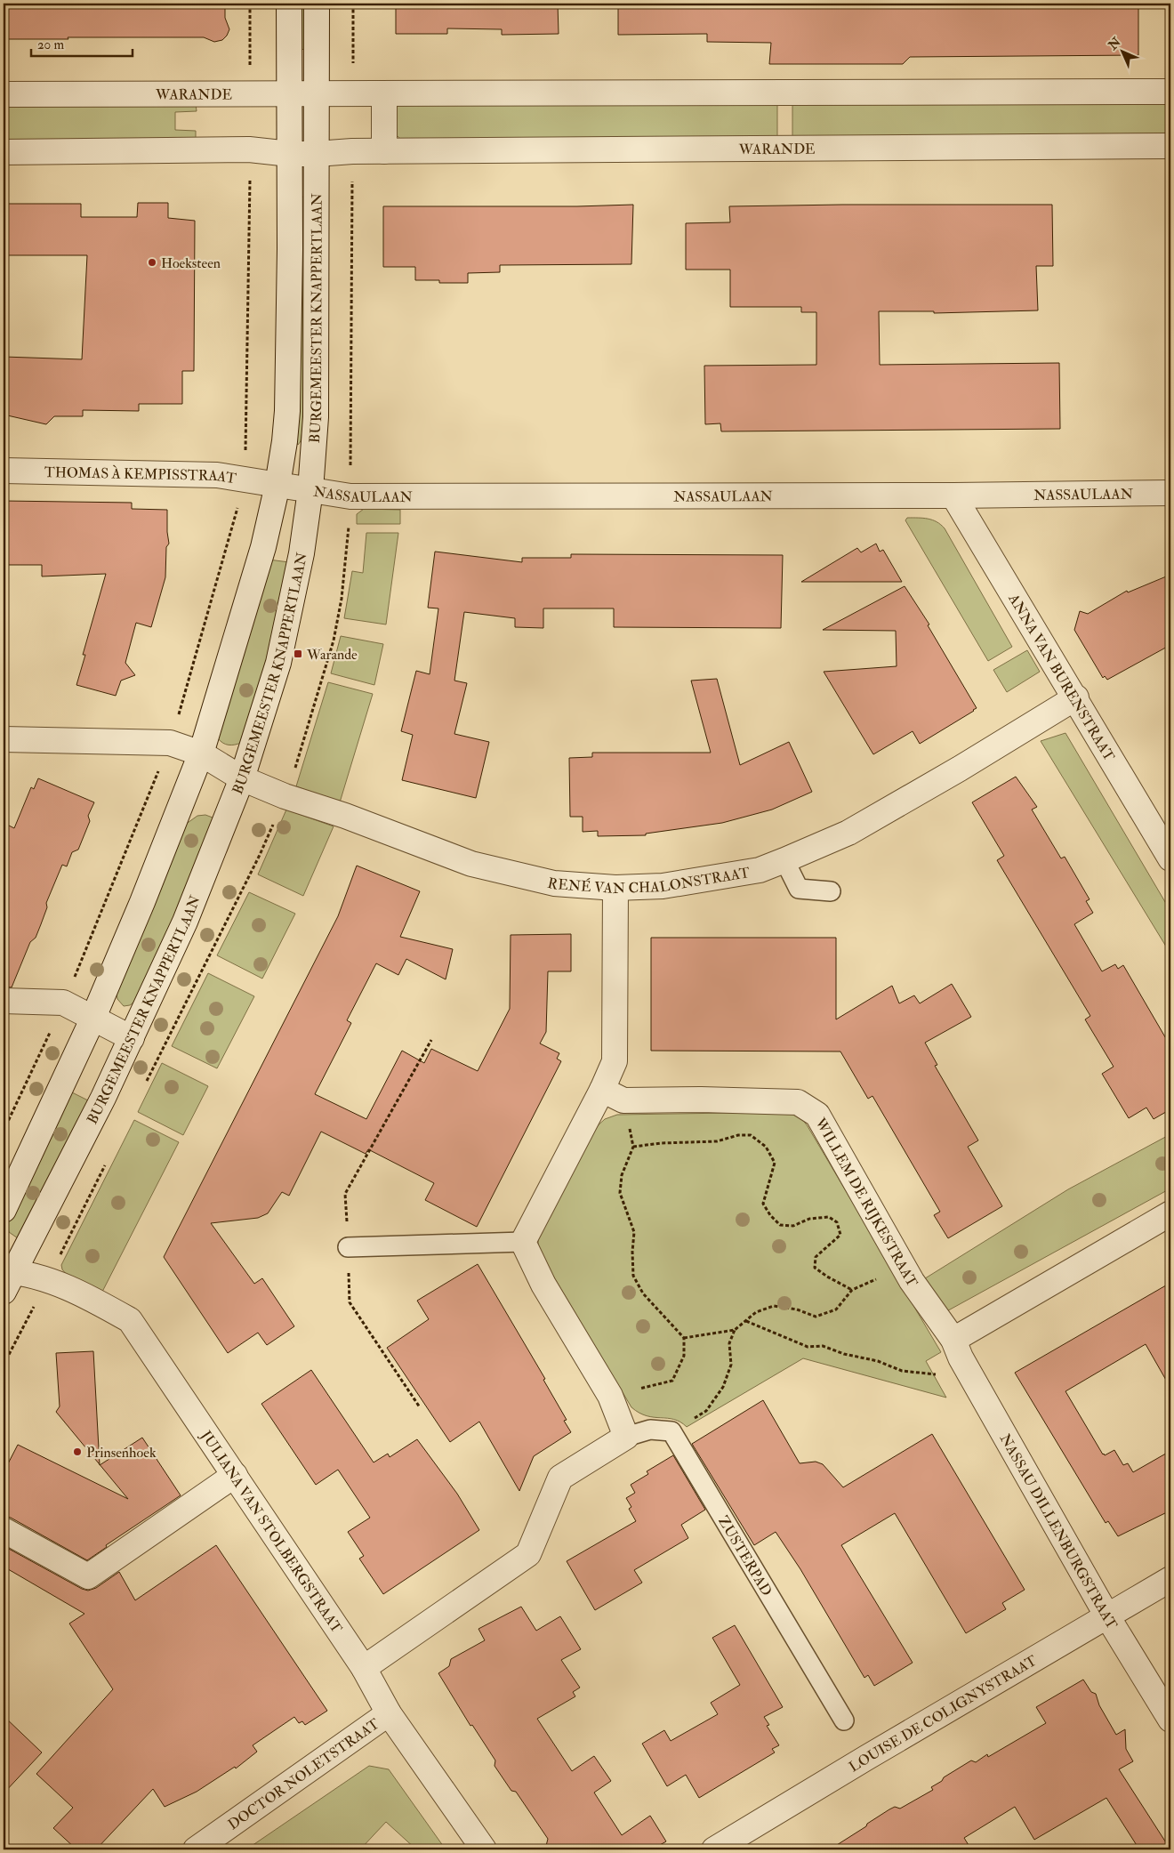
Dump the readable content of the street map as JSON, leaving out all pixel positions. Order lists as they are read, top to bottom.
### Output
{
  "streets": {
    "street": [
      "WARANDE",
      "BURGEMEESTER KNAPPERTLAAN",
      "THOMAS À KEMPISSTRAAT",
      "NASSAULAAN",
      "ANNA VAN BURENSTRAAT",
      "RENÉ VAN CHALONSTRAAT",
      "WILLEM DE RIJKESTRAAT",
      "JULIANA VAN STOLBERGSTRAAT",
      "NASSAU DILLENBURGSTRAAT",
      "LOUISE DE COLIGNYSTRAAT",
      "DOCTOR NOLETSTRAAT"
    ],
    "lane": ["ZUSTERPAD"]
  },
  "crossings": [
    ["WARANDE", "BURGEMEESTER KNAPPERTLAAN"],
    ["BURGEMEESTER KNAPPERTLAAN", "THOMAS À KEMPISSTRAAT"],
    ["BURGEMEESTER KNAPPERTLAAN", "NASSAULAAN"],
    ["BURGEMEESTER KNAPPERTLAAN", "RENÉ VAN CHALONSTRAAT"],
    ["BURGEMEESTER KNAPPERTLAAN", "JULIANA VAN STOLBERGSTRAAT"],
    ["THOMAS À KEMPISSTRAAT", "NASSAULAAN"],
    ["NASSAULAAN", "ANNA VAN BURENSTRAAT"],
    ["ANNA VAN BURENSTRAAT", "RENÉ VAN CHALONSTRAAT"],
    ["WILLEM DE RIJKESTRAAT", "NASSAU DILLENBURGSTRAAT"],
    ["JULIANA VAN STOLBERGSTRAAT", "DOCTOR NOLETSTRAAT"],
    ["NASSAU DILLENBURGSTRAAT", "LOUISE DE COLIGNYSTRAAT"]
  ],
  "places": {
    "other": ["Hoeksteen", "Prinsenhoek"],
    "transit": ["Warande"]
  },
  "scale_bar": "20 m",
  "north": "top left"
}
